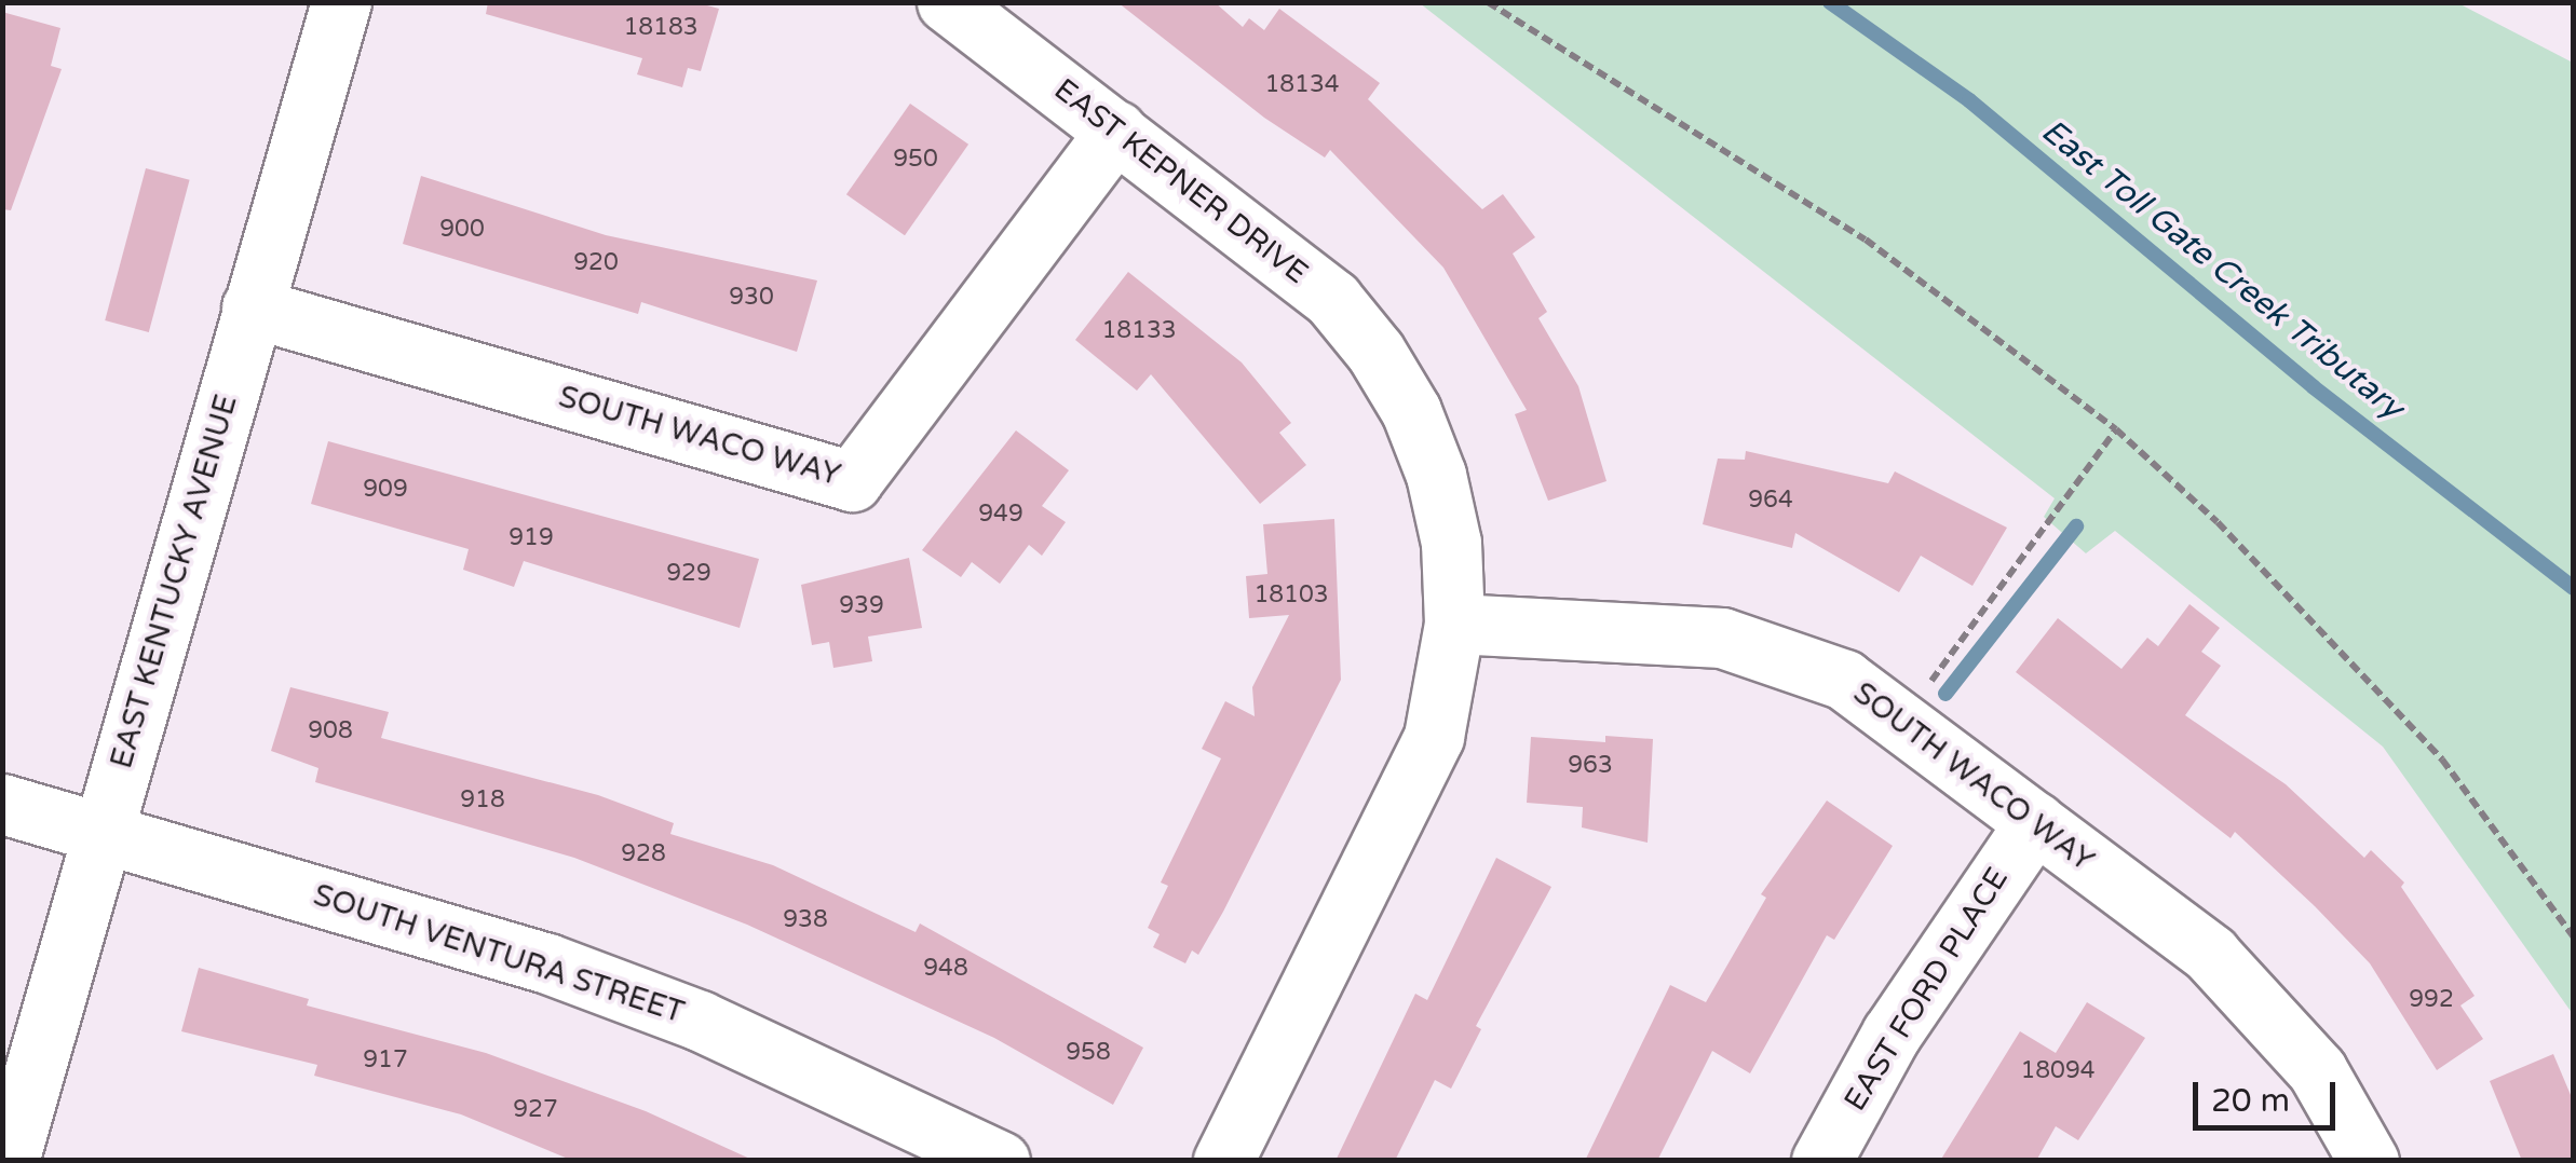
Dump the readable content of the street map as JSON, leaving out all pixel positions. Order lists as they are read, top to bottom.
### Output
{
  "streets": {
    "street": [
      "EAST KEPNER DRIVE",
      "SOUTH WACO WAY",
      "EAST KENTUCKY AVENUE",
      "SOUTH VENTURA STREET",
      "EAST FORD PLACE"
    ]
  },
  "crossings": [
    ["EAST KEPNER DRIVE", "SOUTH WACO WAY"],
    ["SOUTH WACO WAY", "EAST KENTUCKY AVENUE"],
    ["SOUTH WACO WAY", "EAST FORD PLACE"],
    ["EAST KENTUCKY AVENUE", "SOUTH VENTURA STREET"]
  ],
  "water": ["East Toll Gate Creek Tributary"],
  "house_numbers": [
    "18183",
    "18134",
    "950",
    "900",
    "920",
    "930",
    "18133",
    "909",
    "964",
    "949",
    "919",
    "929",
    "18103",
    "939",
    "908",
    "963",
    "918",
    "928",
    "938",
    "948",
    "992",
    "958",
    "917",
    "18094",
    "927"
  ],
  "scale_bar": "20 m"
}
